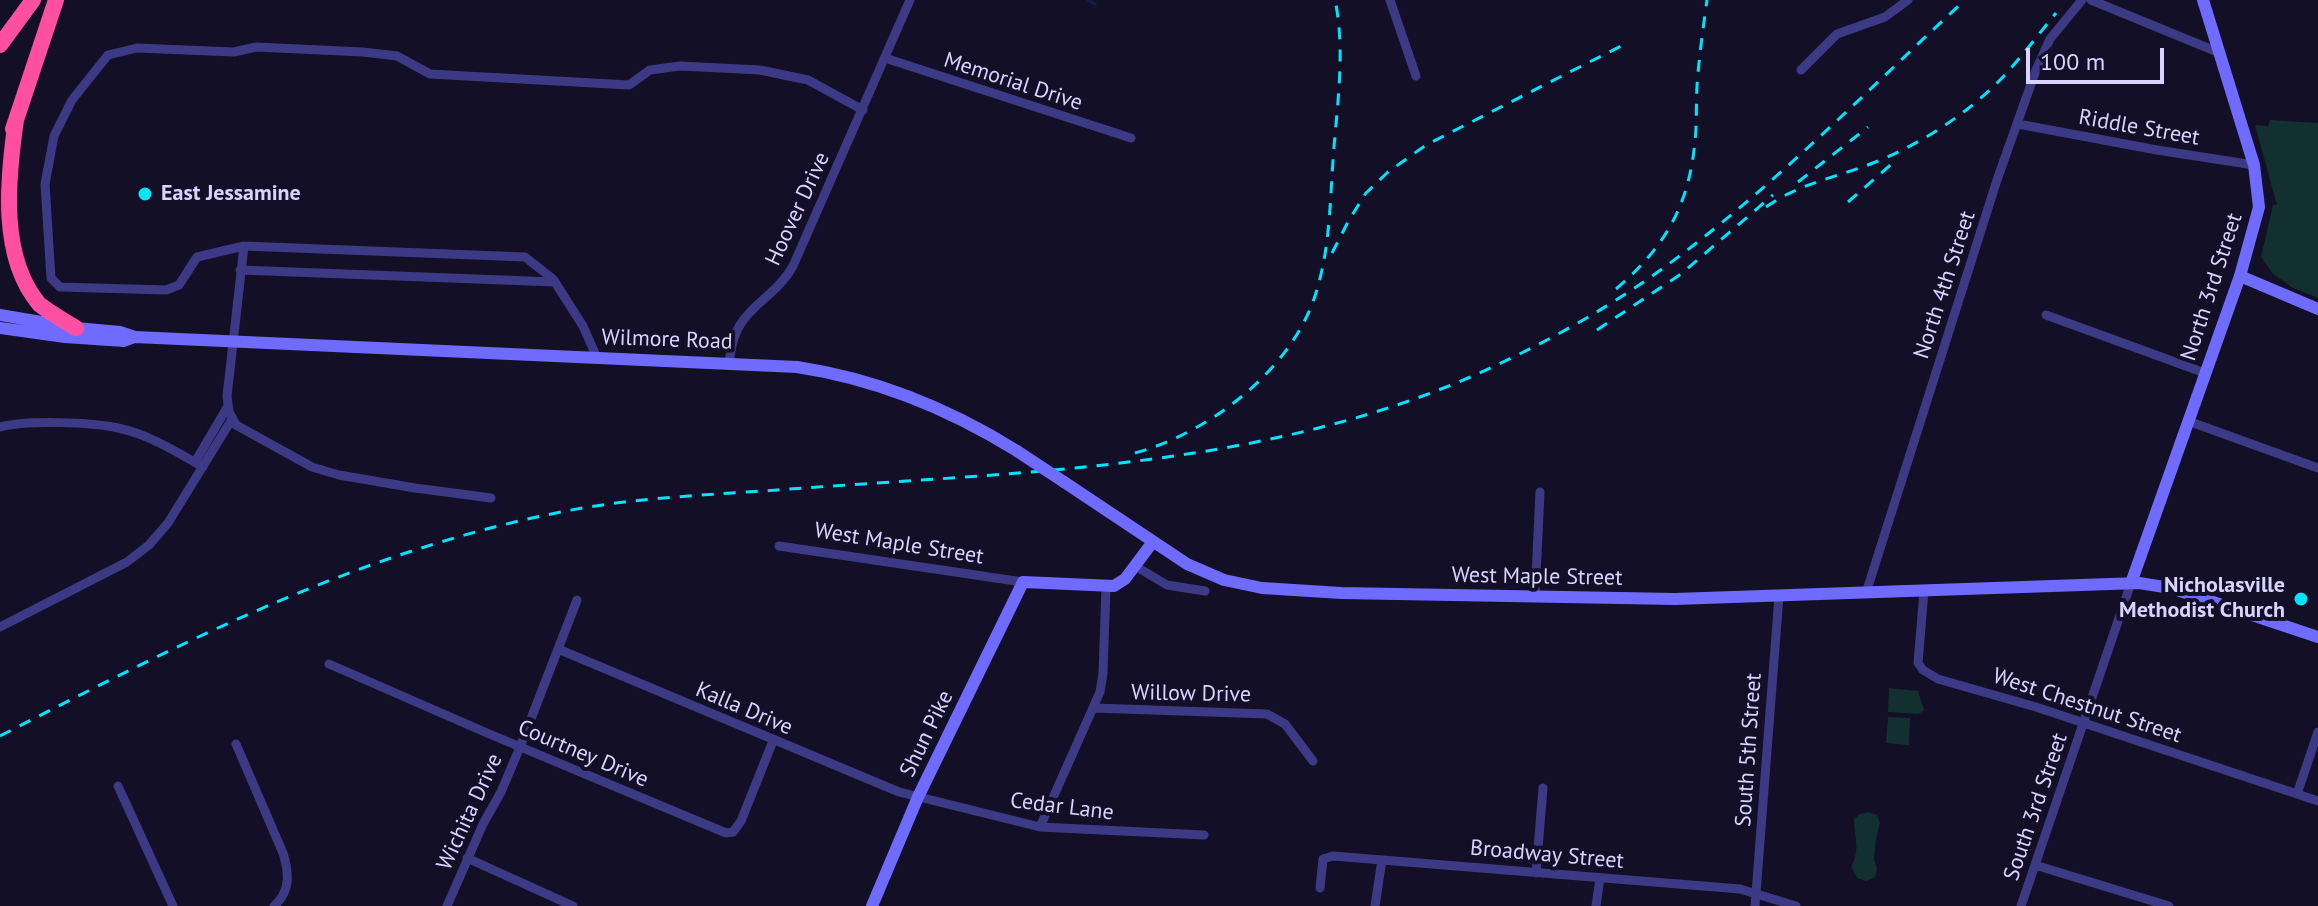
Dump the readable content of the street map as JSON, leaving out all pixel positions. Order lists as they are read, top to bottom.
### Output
{
  "streets": {
    "main road": [
      "North 3rd Street",
      "Wilmore Road",
      "West Maple Street",
      "Shun Pike"
    ],
    "street": [
      "Memorial Drive",
      "Riddle Street",
      "Hoover Drive",
      "North 4th Street",
      "Willow Drive",
      "West Chestnut Street",
      "Kalla Drive",
      "South 5th Street",
      "Courtney Drive",
      "Cedar Lane",
      "South 3rd Street",
      "Wichita Drive",
      "Broadway Street"
    ]
  },
  "crossings": [
    ["Memorial Drive", "Hoover Drive"],
    ["Riddle Street", "North 4th Street"],
    ["Riddle Street", "North 3rd Street"],
    ["Hoover Drive", "Wilmore Road"],
    ["North 4th Street", "West Maple Street"],
    ["North 3rd Street", "West Maple Street"],
    ["North 3rd Street", "South 3rd Street"],
    ["Wilmore Road", "West Maple Street"],
    ["West Maple Street", "West Chestnut Street"],
    ["West Maple Street", "Shun Pike"],
    ["West Maple Street", "South 5th Street"],
    ["West Maple Street", "South 3rd Street"],
    ["West Chestnut Street", "South 3rd Street"],
    ["Kalla Drive", "Shun Pike"],
    ["Kalla Drive", "Courtney Drive"],
    ["Kalla Drive", "Cedar Lane"],
    ["Kalla Drive", "Wichita Drive"],
    ["Shun Pike", "Cedar Lane"],
    ["South 5th Street", "Broadway Street"],
    ["Courtney Drive", "Wichita Drive"]
  ],
  "places": ["East Jessamine", "Nicholasville Methodist Church"],
  "scale_bar": "100 m"
}
